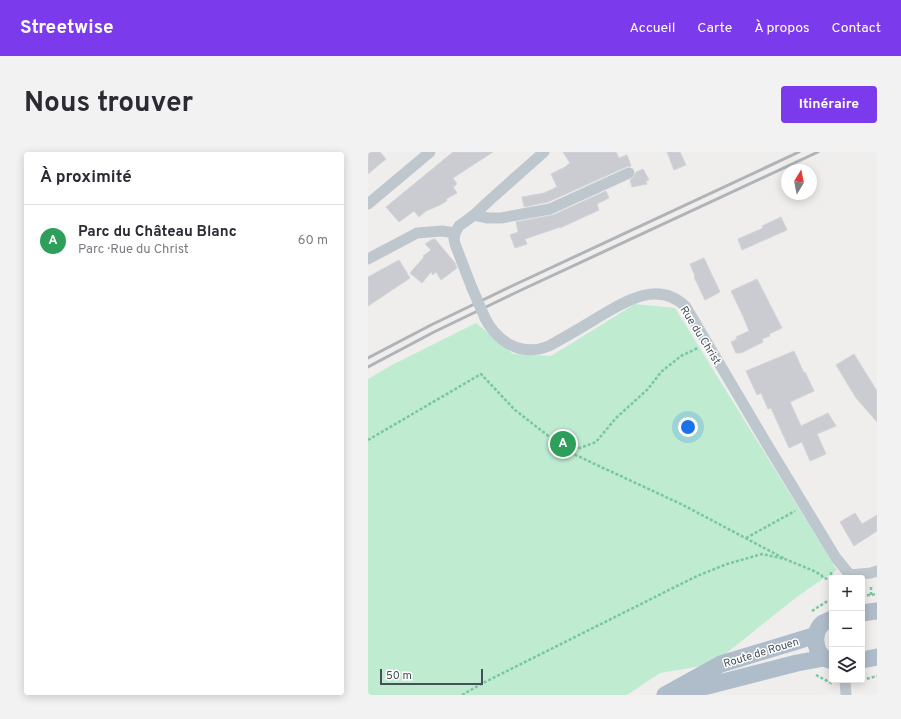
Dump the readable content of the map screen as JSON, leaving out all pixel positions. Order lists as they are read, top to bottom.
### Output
{
  "streets": {
    "main road": ["Route de Rouen"],
    "street": ["Rue du Christ"]
  },
  "scale_bar": "50 m",
  "north": "top",
  "page": {
    "header": "Streetwise",
    "nav": [
      "Accueil",
      "Carte",
      "À propos",
      "Contact"
    ],
    "title": "Nous trouver",
    "buttons": "Itinéraire",
    "heading": "À proximité",
    "list": [
      {
        "mark": "A",
        "name": "Parc du Château Blanc",
        "note": "Parc · Rue du Christ",
        "value": "60 m"
      }
    ],
    "pins": "A",
    "map_buttons": ["+", "−"],
    "scale": "50 m"
  }
}
